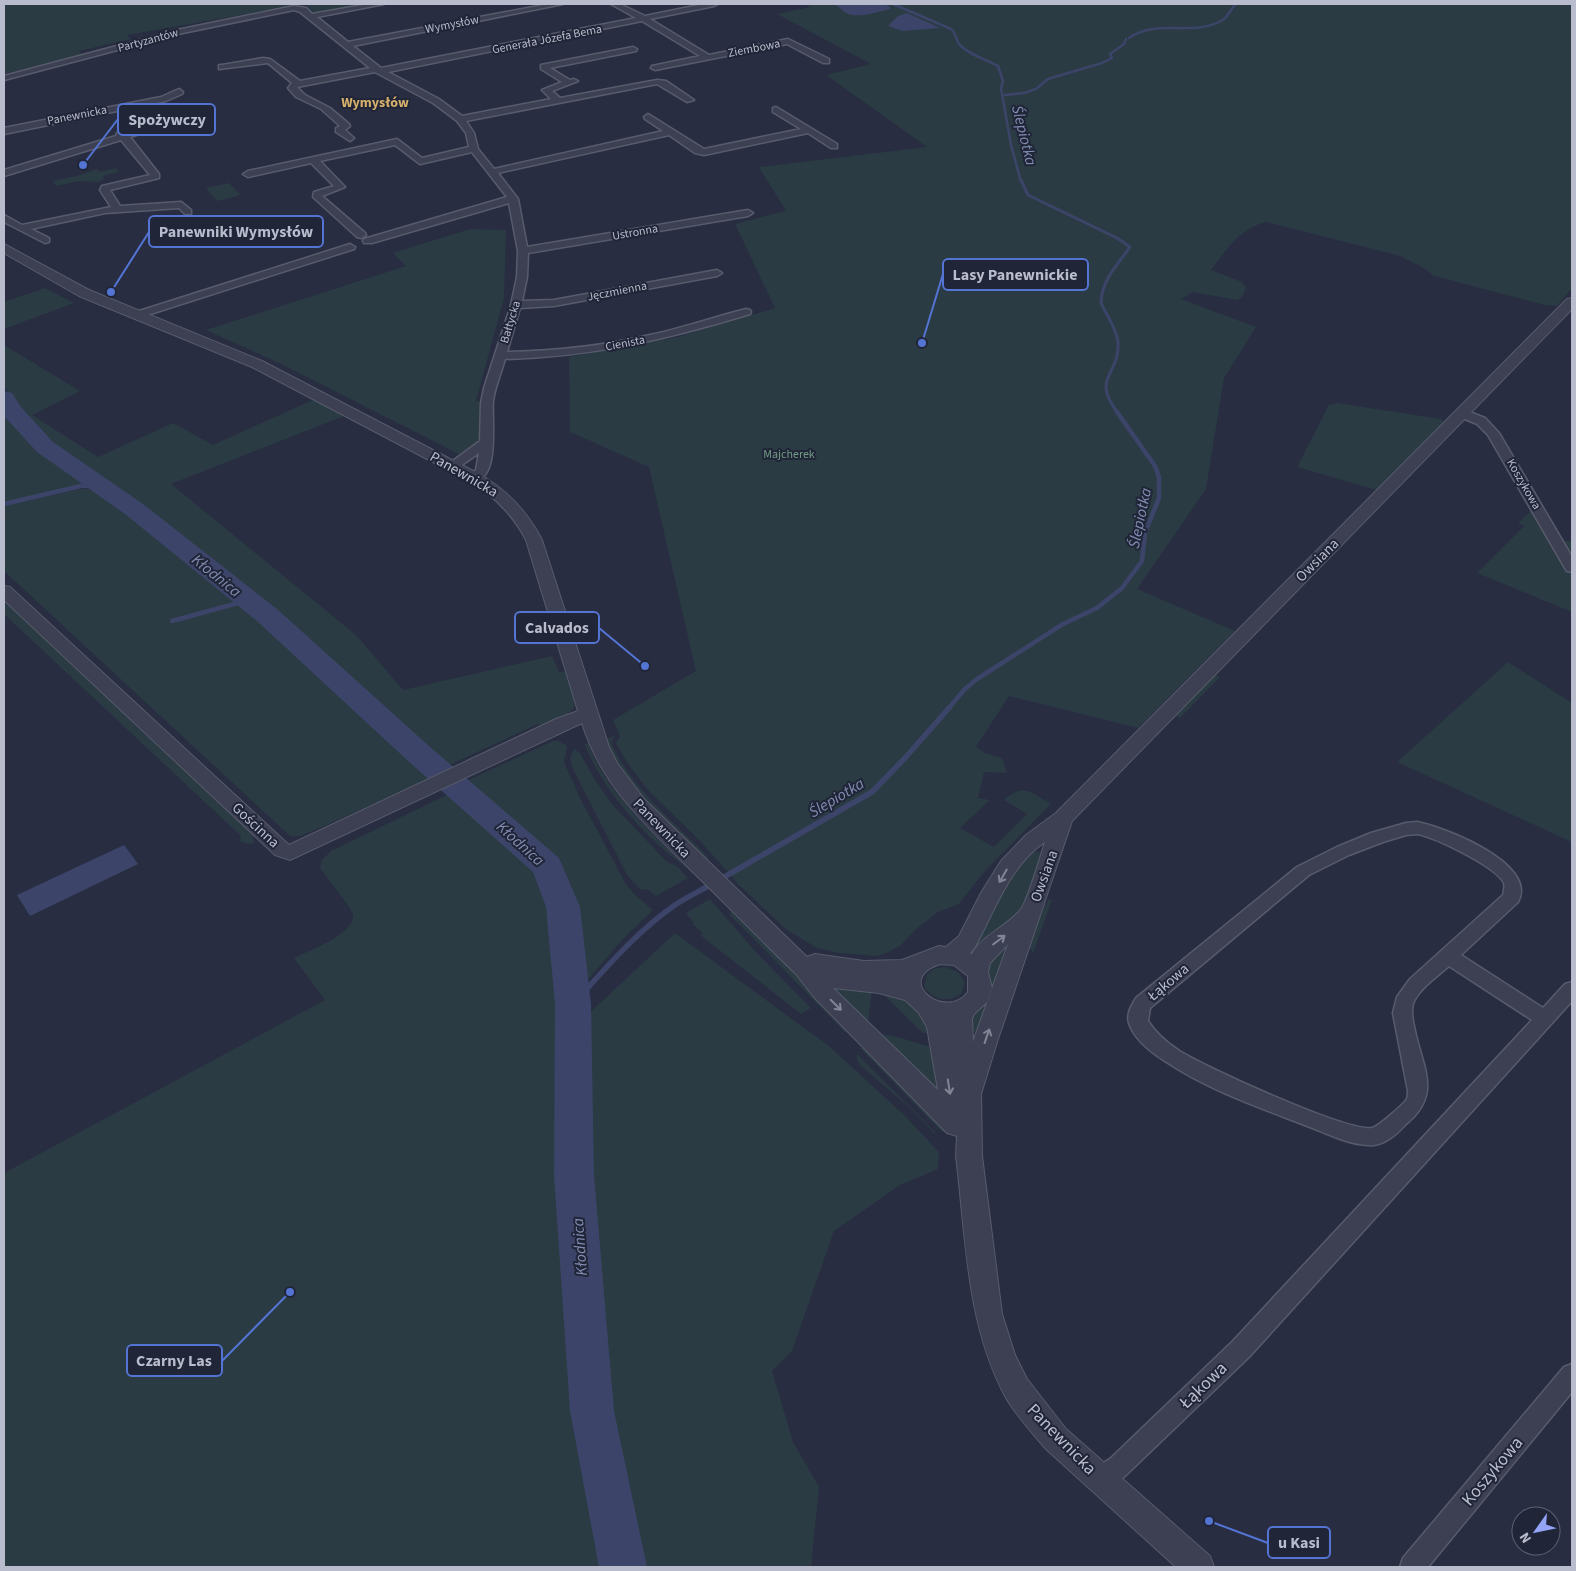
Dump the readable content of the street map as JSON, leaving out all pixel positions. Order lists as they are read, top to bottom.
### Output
{
  "streets": {
    "street": [
      "Wymysłów",
      "Generała Józefa Bema",
      "Partyzantów",
      "Ziembowa",
      "Panewnicka",
      "Ustronna",
      "Jęczmienna",
      "Bałtycka",
      "Cienista",
      "Koszykowa",
      "Owsiana",
      "Gościnna",
      "Łąkowa"
    ]
  },
  "crossings": [
    ["Wymysłów", "Bałtycka"],
    ["Generała Józefa Bema", "Ziembowa"],
    ["Generała Józefa Bema", "Bałtycka"],
    ["Partyzantów", "Bałtycka"],
    ["Panewnicka", "Bałtycka"],
    ["Panewnicka", "Owsiana"],
    ["Panewnicka", "Gościnna"],
    ["Panewnicka", "Łąkowa"],
    ["Ustronna", "Bałtycka"],
    ["Jęczmienna", "Bałtycka"],
    ["Bałtycka", "Cienista"],
    ["Koszykowa", "Owsiana"]
  ],
  "districts": ["Wymysłów"],
  "water": ["Ślepiotka", "Kłodnica"],
  "parks": ["Majcherek"],
  "places": [
    "Spożywczy",
    "Panewniki Wymysłów",
    "Lasy Panewnickie",
    "Calvados",
    "Czarny Las",
    "u Kasi"
  ],
  "north": "bottom left"
}
